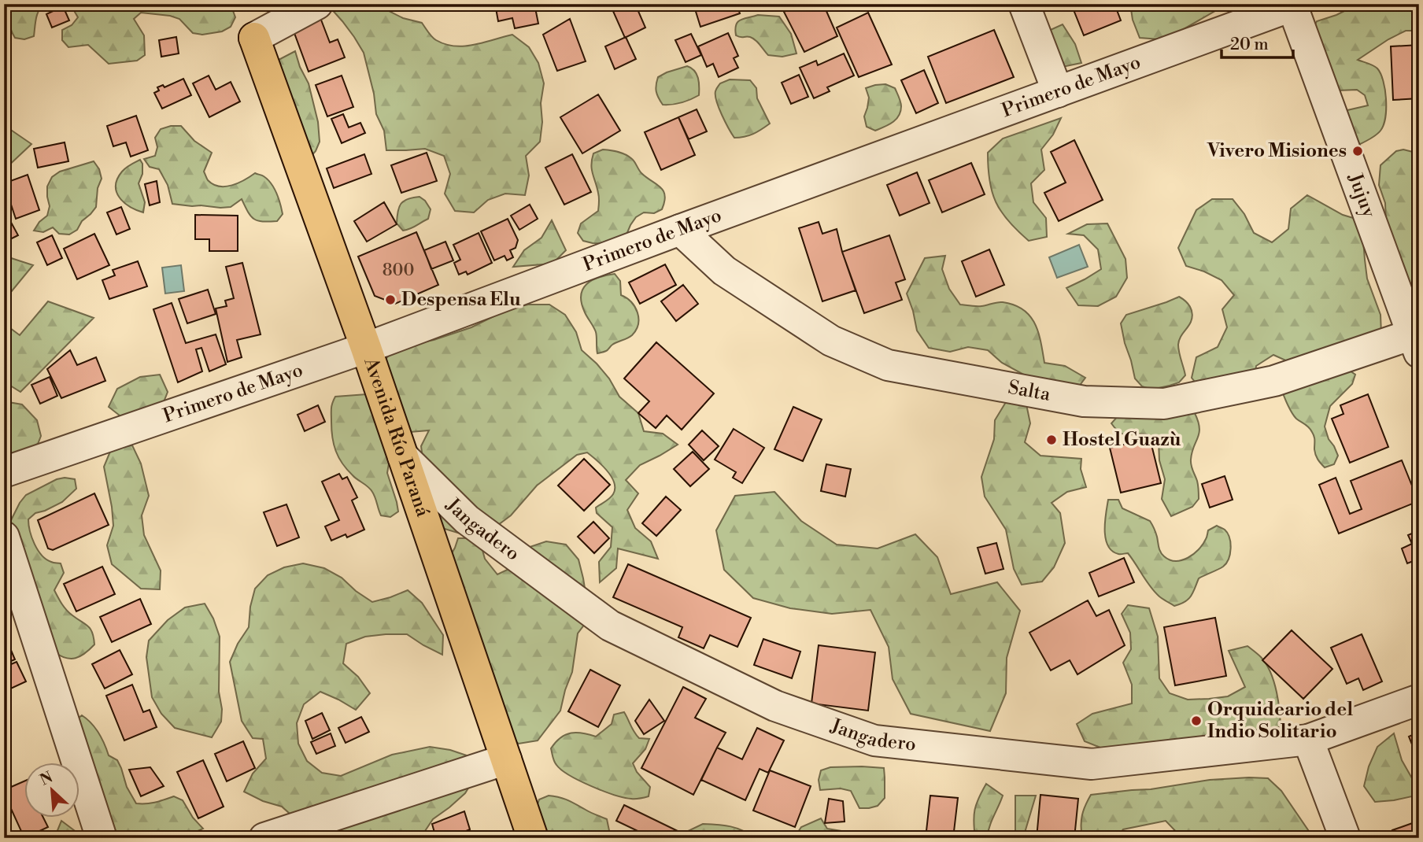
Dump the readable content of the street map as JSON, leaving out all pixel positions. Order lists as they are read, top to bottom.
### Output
{
  "streets": {
    "main road": ["Avenida Río Paraná"],
    "street": [
      "Primero de Mayo",
      "Jujuy",
      "Salta",
      "Jangadero"
    ]
  },
  "crossings": [
    ["Primero de Mayo", "Jujuy"],
    ["Primero de Mayo", "Salta"],
    ["Primero de Mayo", "Avenida Río Paraná"],
    ["Jujuy", "Salta"],
    ["Avenida Río Paraná", "Jangadero"]
  ],
  "places": [
    "Vivero Misiones",
    "Despensa Elu",
    "Hostel Guazù",
    "Orquideario del Indio Solitario"
  ],
  "house_numbers": ["800"],
  "scale_bar": "20 m",
  "north": "top left"
}
